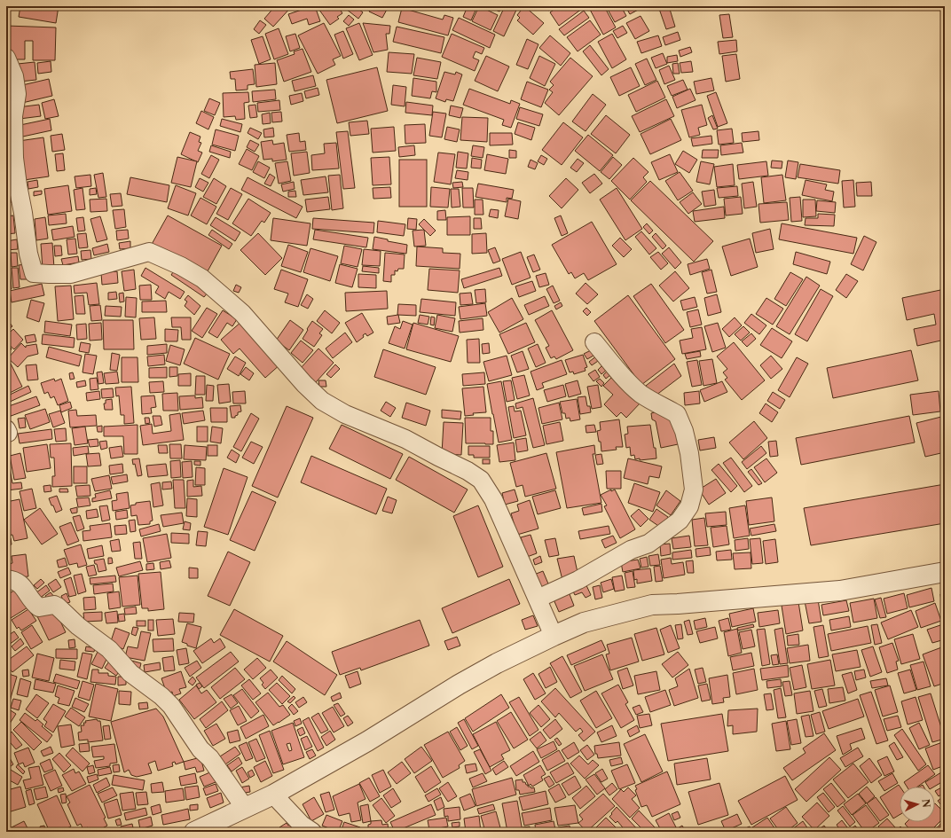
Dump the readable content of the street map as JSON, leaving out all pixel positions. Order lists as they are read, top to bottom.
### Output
{
  "north": "right"
}
